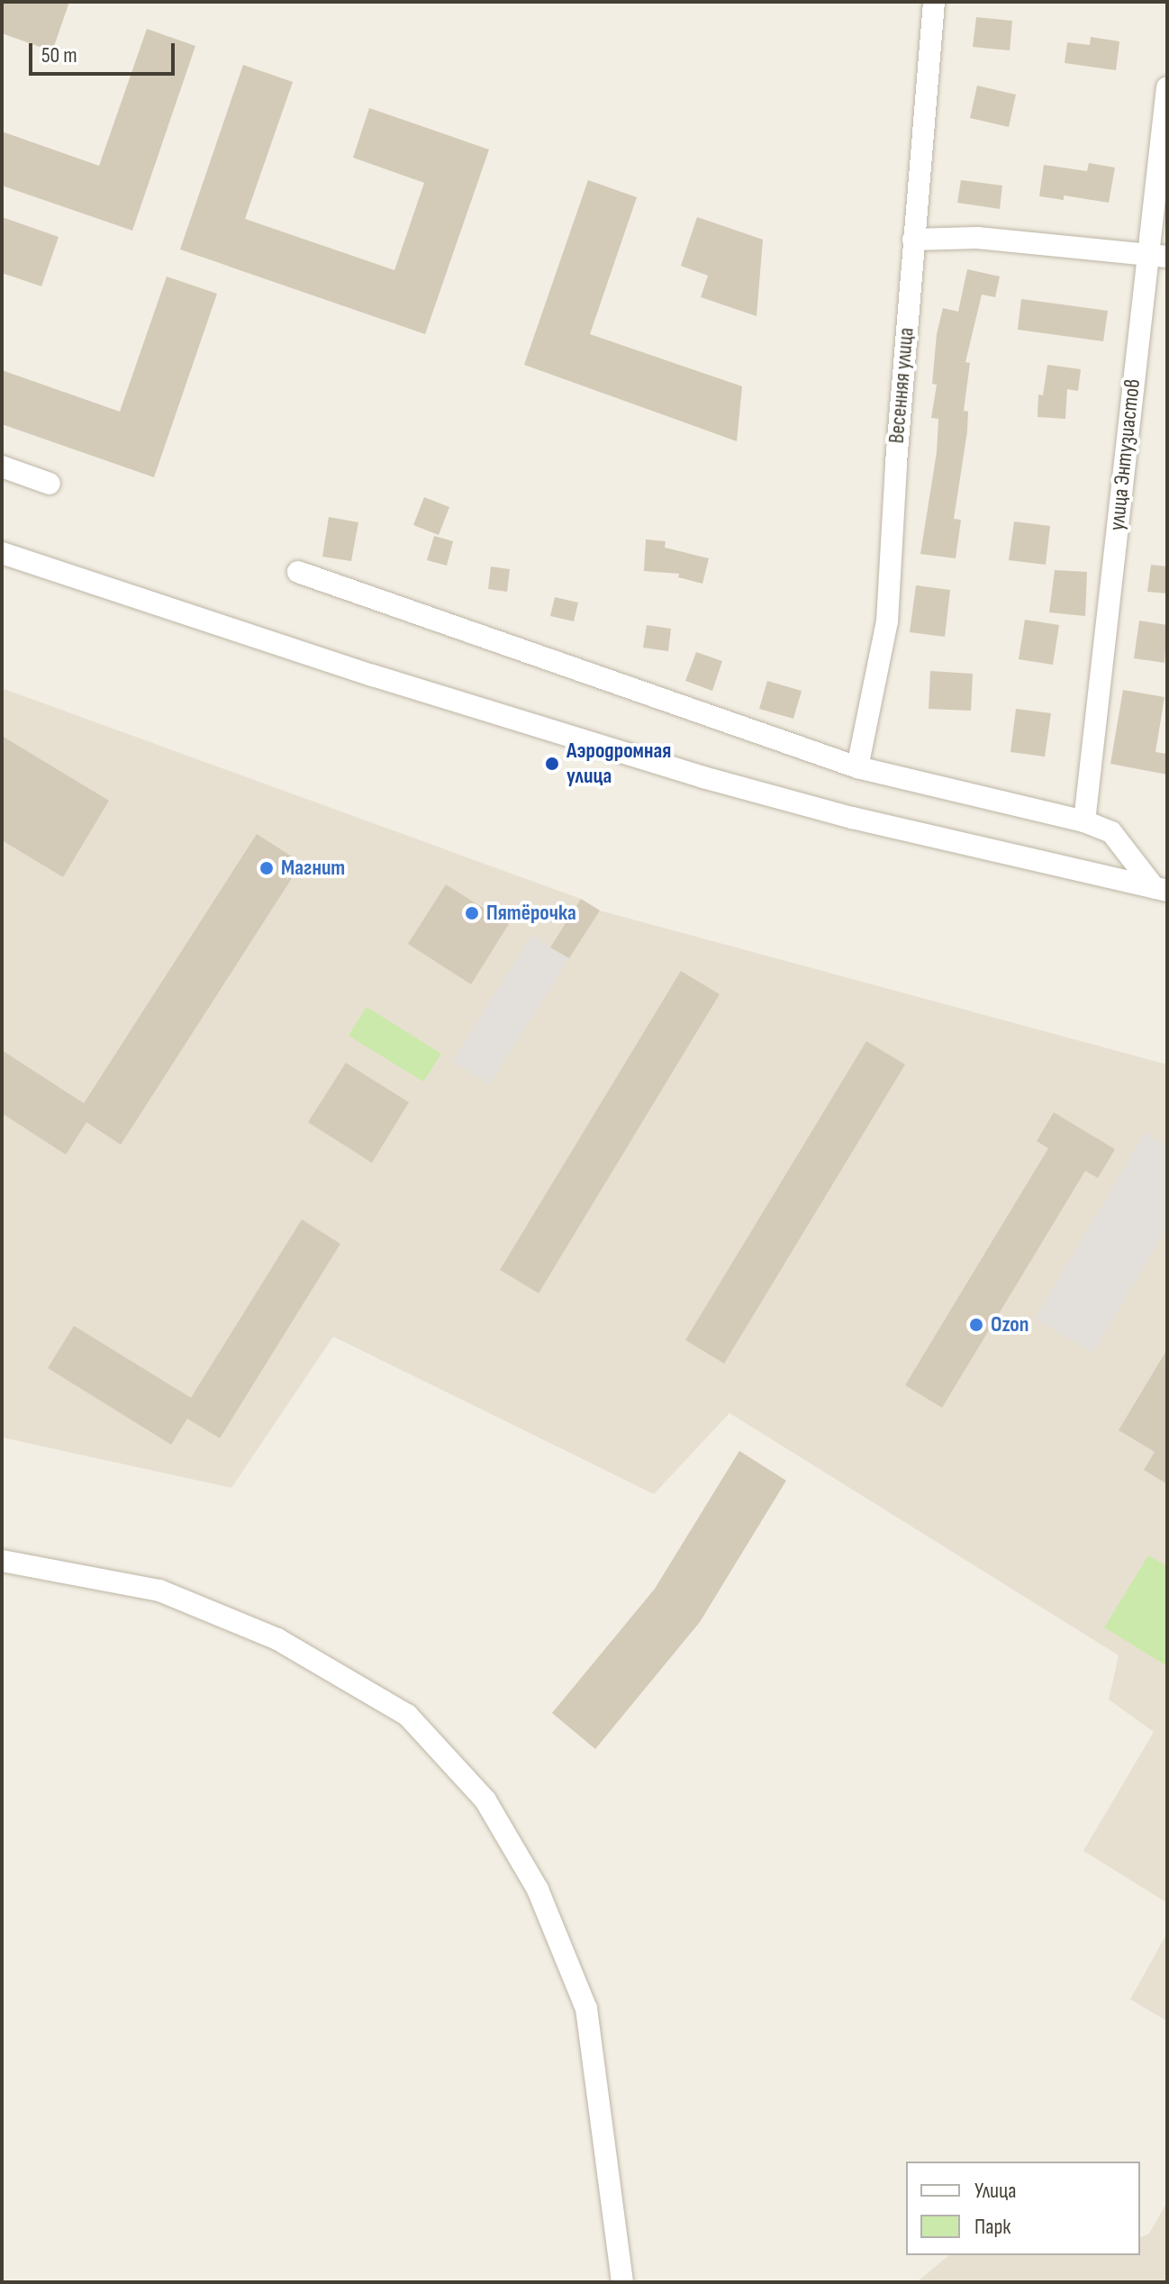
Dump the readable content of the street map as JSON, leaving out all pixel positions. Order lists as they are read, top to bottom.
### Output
{
  "streets": {
    "street": ["Весенняя улица", "улица Энтузиастов"]
  },
  "places": [
    "Аэродромная улица",
    "Магнит",
    "Пятёрочка",
    "Ozon"
  ],
  "legend": ["Улица", "Парк"],
  "scale_bar": "50 m"
}
